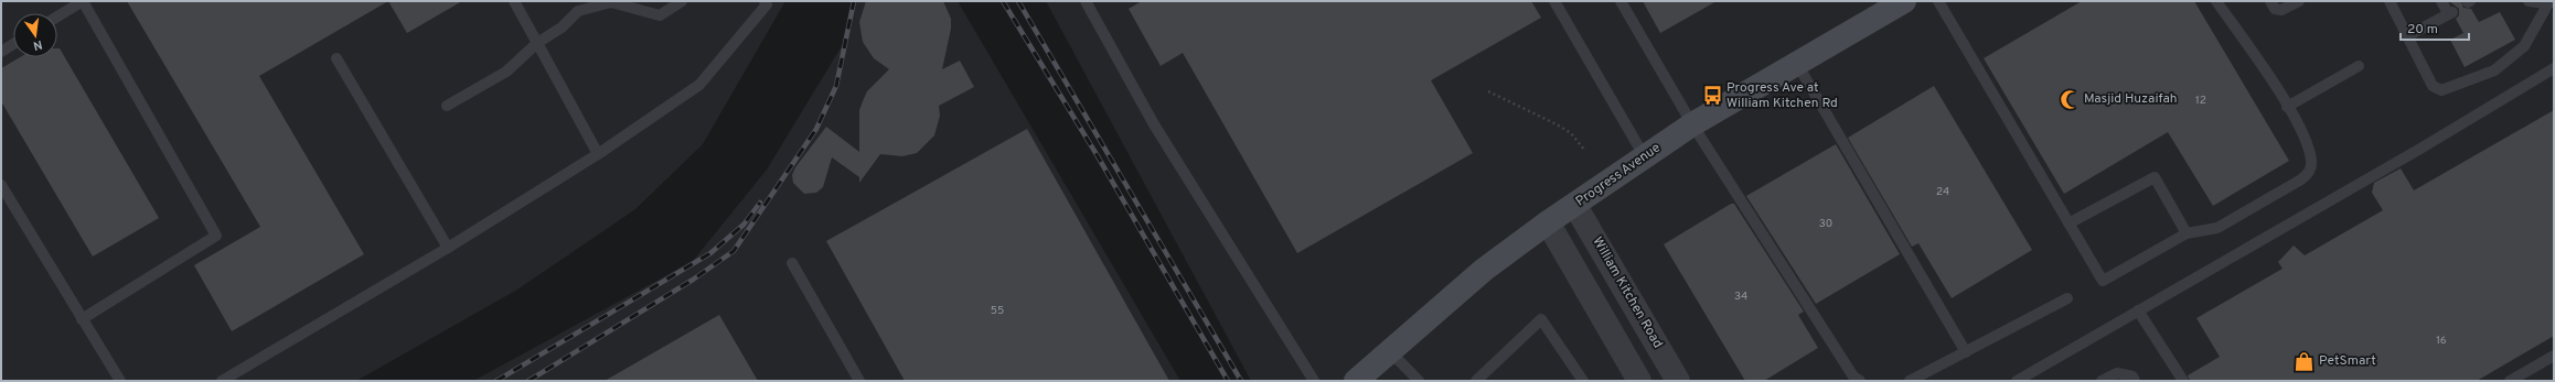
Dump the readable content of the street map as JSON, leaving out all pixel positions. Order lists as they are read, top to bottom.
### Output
{
  "streets": {
    "main road": ["Progress Avenue"],
    "street": ["William Kitchen Road"]
  },
  "crossings": [
    ["Progress Avenue", "William Kitchen Road"]
  ],
  "places": {
    "bus stop": ["Progress Ave at William Kitchen Rd"],
    "mosque": ["Masjid Huzaifah"],
    "shop": ["PetSmart"]
  },
  "house_numbers": [
    "12",
    "24",
    "30",
    "34",
    "55",
    "16"
  ],
  "scale_bar": "20 m",
  "north": "bottom"
}
